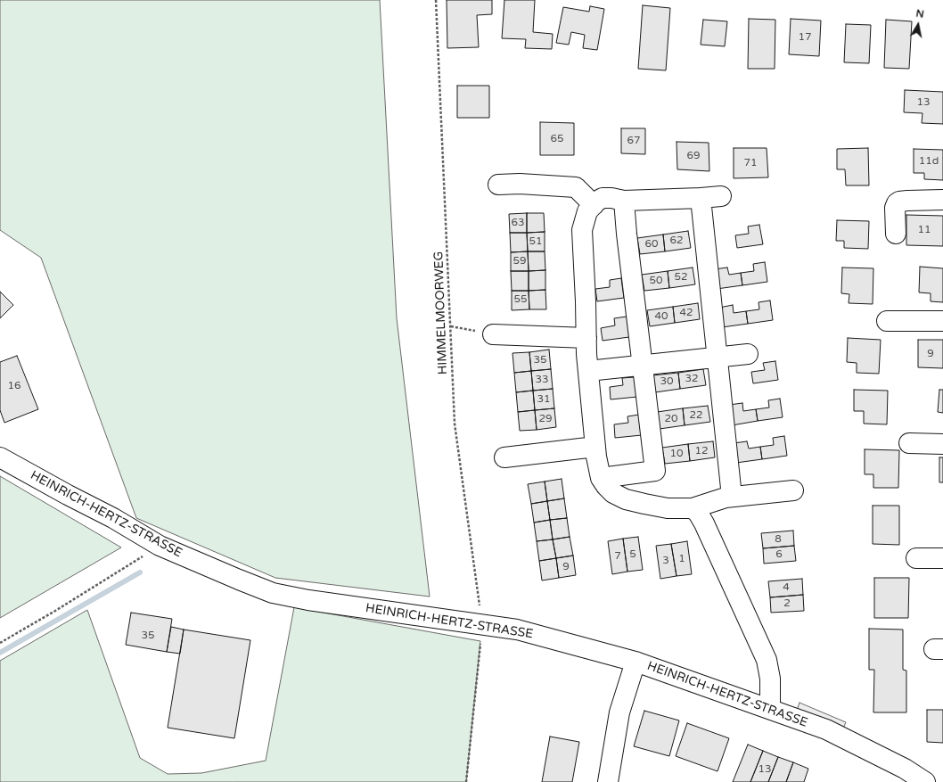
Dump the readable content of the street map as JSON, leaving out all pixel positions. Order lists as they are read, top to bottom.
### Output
{
  "streets": {
    "street": ["HEINRICH-HERTZ-STRASSE"],
    "path": ["HIMMELMOORWEG"]
  },
  "crossings": [
    ["HIMMELMOORWEG", "HEINRICH-HERTZ-STRASSE"]
  ],
  "house_numbers": [
    "17",
    "13",
    "65",
    "67",
    "69",
    "11d",
    "71",
    "63",
    "11",
    "62",
    "51",
    "60",
    "59",
    "52",
    "50",
    "55",
    "42",
    "40",
    "9",
    "35",
    "32",
    "33",
    "30",
    "16",
    "31",
    "22",
    "29",
    "20",
    "12",
    "10",
    "8",
    "5",
    "6",
    "7",
    "1",
    "3",
    "9",
    "4",
    "2",
    "35",
    "13"
  ],
  "north": "top"
}
